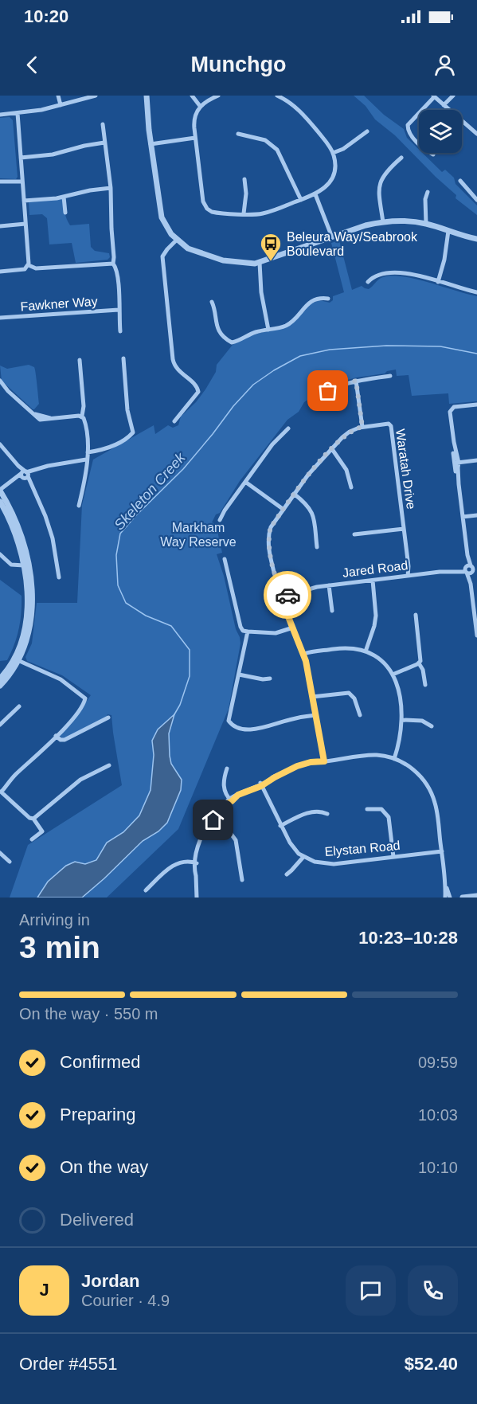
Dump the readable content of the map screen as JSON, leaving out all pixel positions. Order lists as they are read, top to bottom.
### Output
{
  "streets": {
    "street": [
      "Fawkner Way",
      "Waratah Drive",
      "Jared Road",
      "Elystan Road"
    ]
  },
  "crossings": [
    ["Waratah Drive", "Jared Road"]
  ],
  "water": ["Skeleton Creek"],
  "parks": ["Markham Way Reserve"],
  "places": {
    "bus stop": ["Beleura Way/Seabrook Boulevard"]
  },
  "page": {
    "status": "10:20",
    "header": "Munchgo",
    "heading": ["3 min", "Arriving in", "10:23–10:28"],
    "panel": [
      "Jordan",
      "Courier · 4.9",
      "Order #4551",
      "$52.40"
    ],
    "bar": "On the way · 550 m",
    "list": [
      ["Confirmed", "09:59"],
      ["Preparing", "10:03"],
      ["On the way", "10:10"],
      "Delivered"
    ],
    "round": "J"
  }
}
